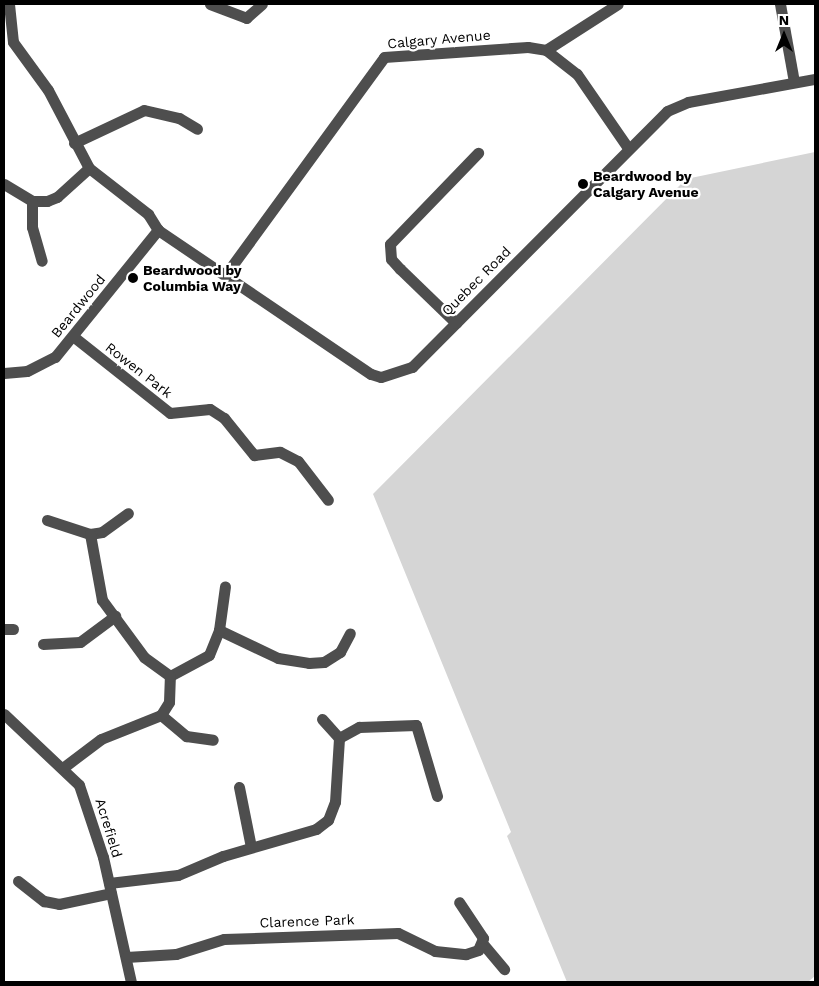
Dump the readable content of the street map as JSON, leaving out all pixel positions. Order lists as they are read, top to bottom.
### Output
{
  "streets": {
    "street": [
      "Calgary Avenue",
      "Quebec Road",
      "Beardwood",
      "Rowen Park",
      "Acrefield",
      "Clarence Park"
    ]
  },
  "crossings": [
    ["Calgary Avenue", "Quebec Road"],
    ["Quebec Road", "Beardwood"],
    ["Beardwood", "Rowen Park"],
    ["Acrefield", "Clarence Park"]
  ],
  "places": ["Beardwood by Calgary Avenue", "Beardwood by Columbia Way"],
  "north": "top"
}
